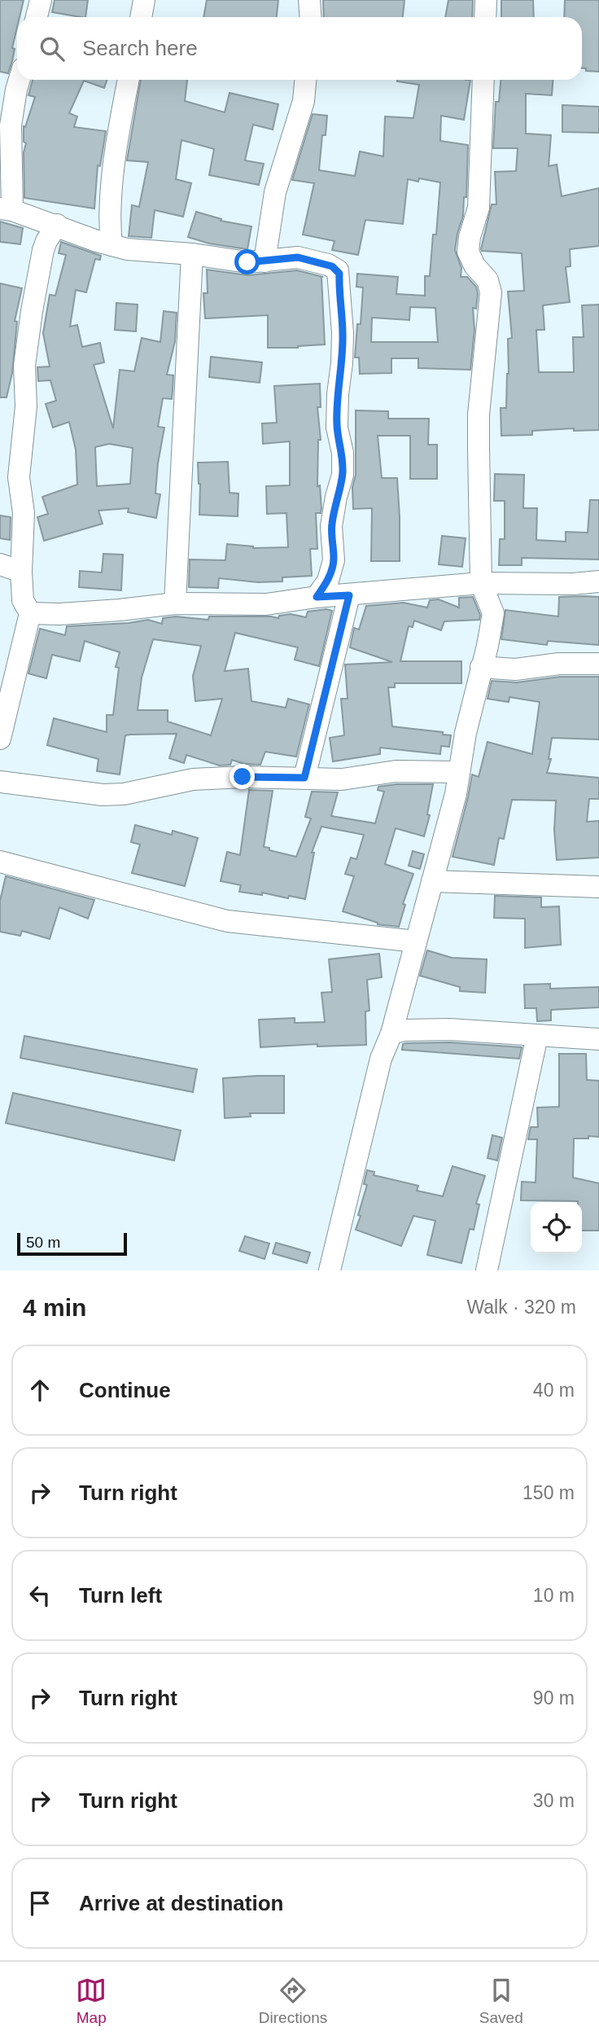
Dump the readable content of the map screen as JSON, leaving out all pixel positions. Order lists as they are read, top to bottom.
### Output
{
  "scale_bar": "50 m",
  "page": {
    "search": "Search here",
    "scale": "50 m",
    "heading": ["4 min", "Walk · 320 m"],
    "list": [
      ["Continue", "40 m"],
      ["Turn right", "150 m"],
      ["Turn left", "10 m"],
      ["Turn right", "90 m"],
      ["Turn right", "30 m"],
      "Arrive at destination"
    ],
    "nav": ["Map", "Directions", "Saved"]
  }
}
